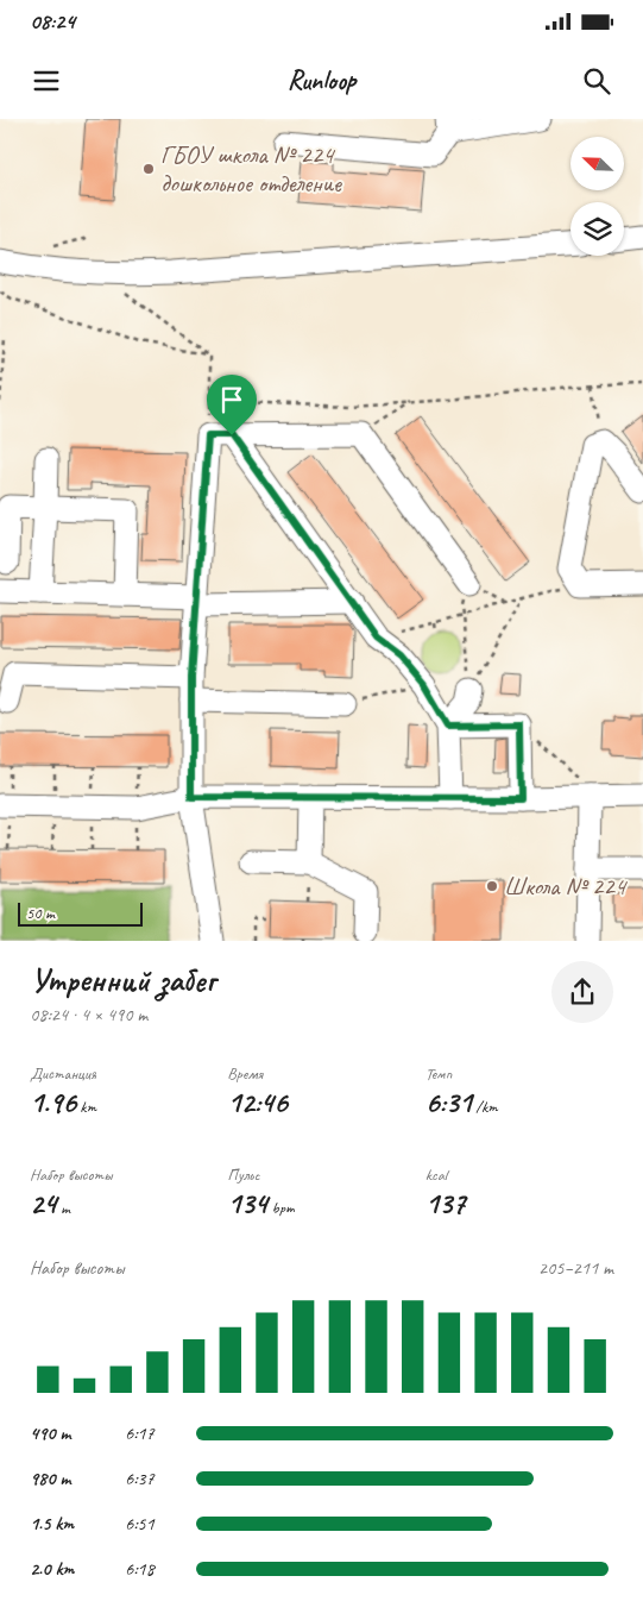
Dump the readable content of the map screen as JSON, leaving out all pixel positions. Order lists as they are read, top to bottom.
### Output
{
  "places": ["ГБОУ школа № 224 дошкольное отделение", "Школа № 224"],
  "scale_bar": "50 m",
  "north": "top left",
  "page": {
    "status": "08:24",
    "header": "Runloop",
    "scale": "50 m",
    "heading": ["Утренний забег", "08:24 · 4 × 490 m"],
    "stats": [
      ["Дистанция", "1.96 km"],
      ["Время", "12:46"],
      ["Темп", "6:31 /km"],
      ["Набор высоты", "24 m"],
      ["Пульс", "134 bpm"],
      ["kcal", "137"]
    ],
    "chart": ["Набор высоты", "205–211 m"],
    "list": [
      {
        "name": "490 m",
        "note": "6:17"
      },
      {
        "name": "980 m",
        "note": "6:37"
      },
      {
        "name": "1.5 km",
        "note": "6:51"
      },
      {
        "name": "2.0 km",
        "note": "6:18"
      }
    ]
  }
}
